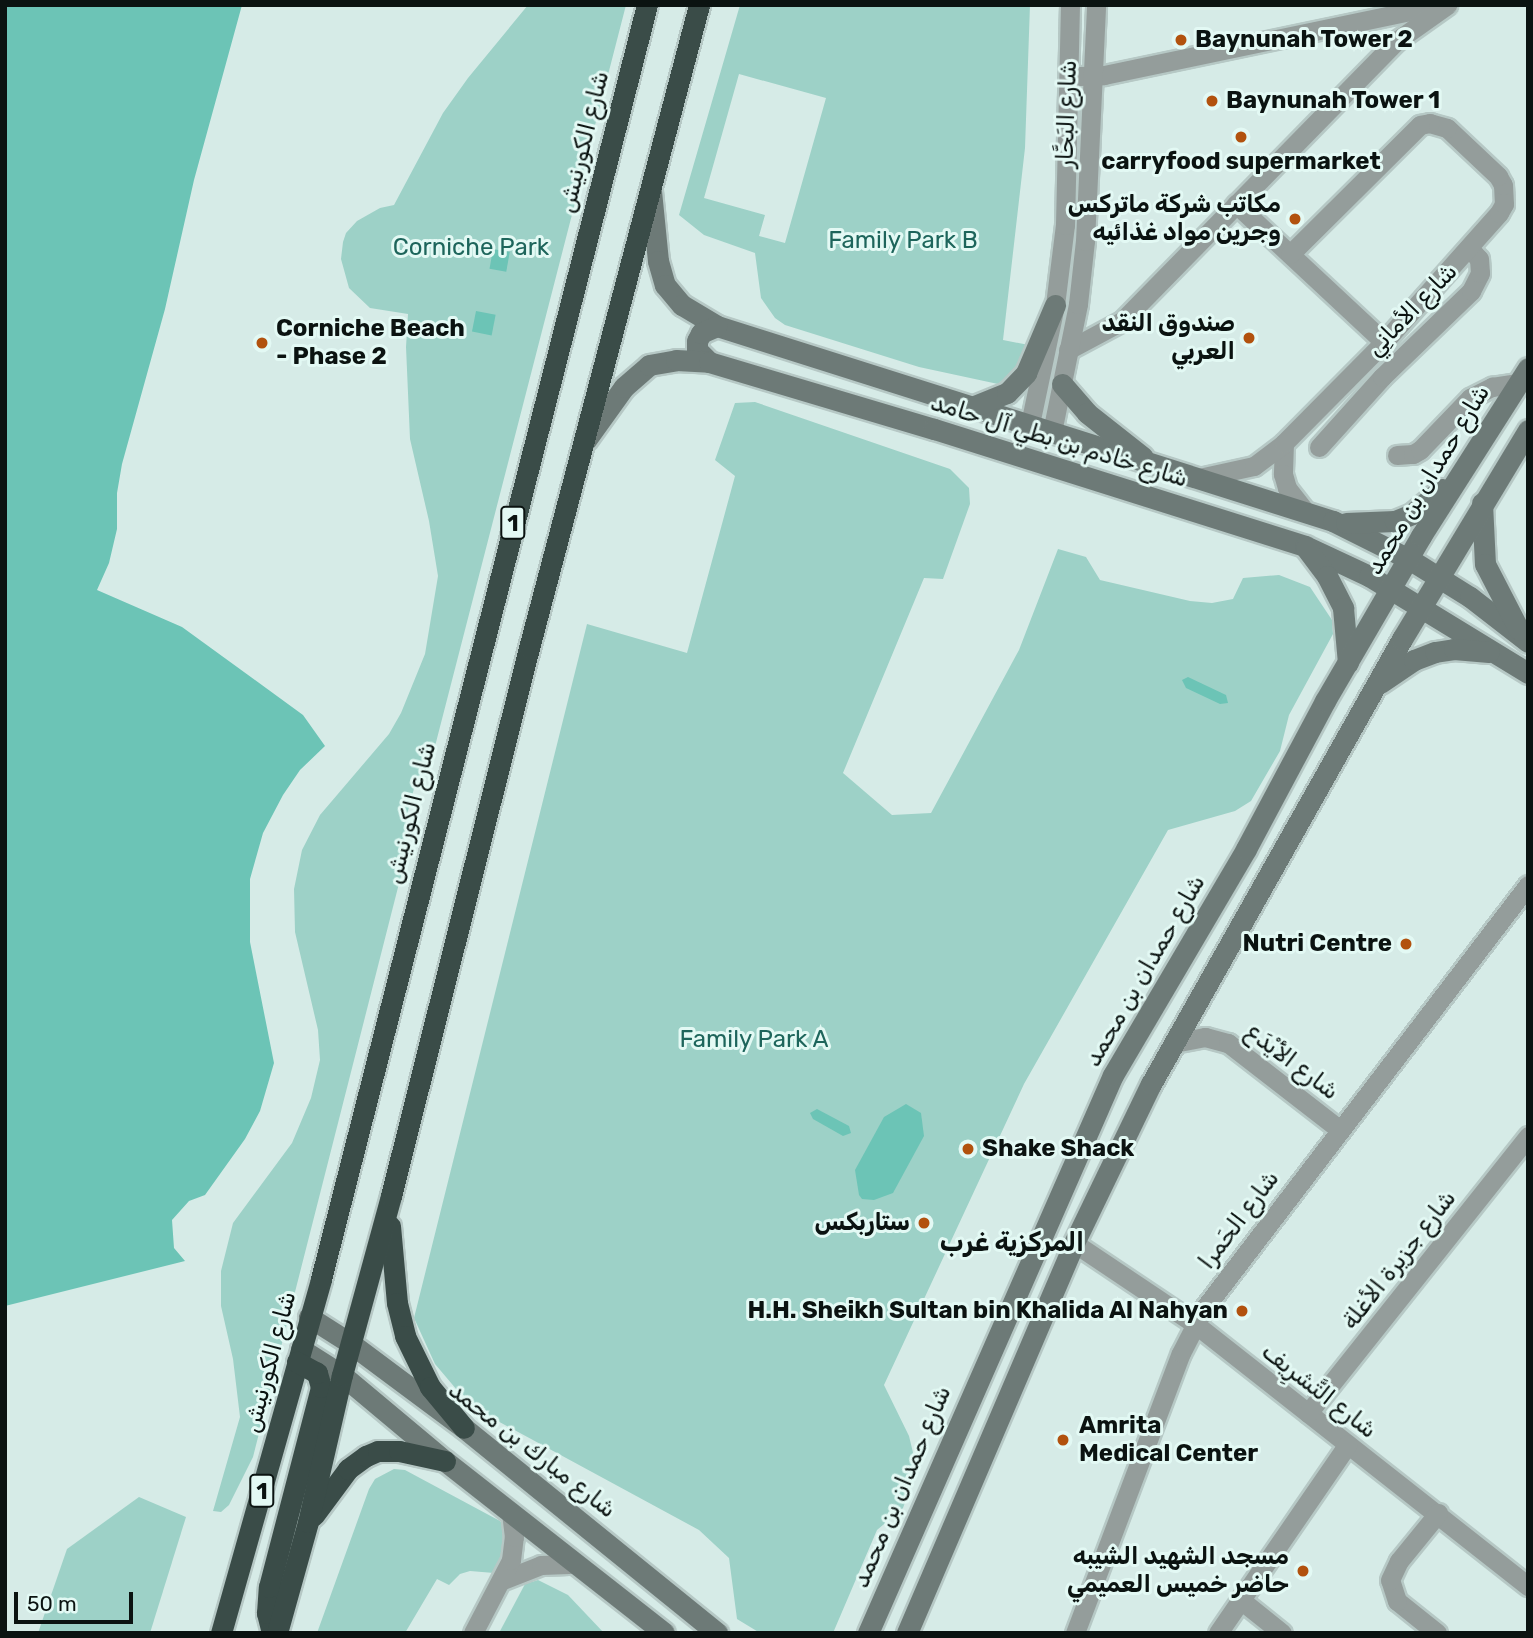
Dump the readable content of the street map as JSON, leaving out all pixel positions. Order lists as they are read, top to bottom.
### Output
{
  "streets": {
    "highway": ["شارع الكورنيش", "1"],
    "main road": ["شارع خادم بن بطي آل حامد", "شارع حمدان بن محمد", "شارع مبارك بن محمد"],
    "street": [
      "شارع البَحَّار",
      "شارع الأمانِي",
      "شارع الأَيْدَع",
      "شارع الحَمرا",
      "شارع جزيرة الأغلة",
      "شارع التَّشرِيف"
    ]
  },
  "crossings": [
    ["شارع البَحَّار", "شارع خادم بن بطي آل حامد"],
    ["شارع الكورنيش", "شارع مبارك بن محمد"],
    ["شارع الأمانِي", "شارع خادم بن بطي آل حامد"],
    ["شارع خادم بن بطي آل حامد", "شارع حمدان بن محمد"],
    ["شارع خادم بن بطي آل حامد", "1"],
    ["1", "شارع مبارك بن محمد"],
    ["شارع الأَيْدَع", "شارع الحَمرا"],
    ["شارع الحَمرا", "شارع التَّشرِيف"],
    ["شارع جزيرة الأغلة", "شارع التَّشرِيف"]
  ],
  "districts": ["المركزية غرب"],
  "parks": ["Family Park B", "Corniche Park", "Family Park A"],
  "places": [
    "Baynunah Tower 2",
    "Baynunah Tower 1",
    "carryfood supermarket",
    "مكاتب شركة ماتركس وجرين مواد غذائيه",
    "صندوق النقد العربي",
    "Corniche Beach - Phase 2",
    "Nutri Centre",
    "Shake Shack",
    "ستاربكس",
    "H.H. Sheikh Sultan bin Khalida Al Nahyan",
    "Amrita Medical Center",
    "مسجد الشهيد الشيبه حاضر خميس العميمي"
  ],
  "scale_bar": "50 m"
}
